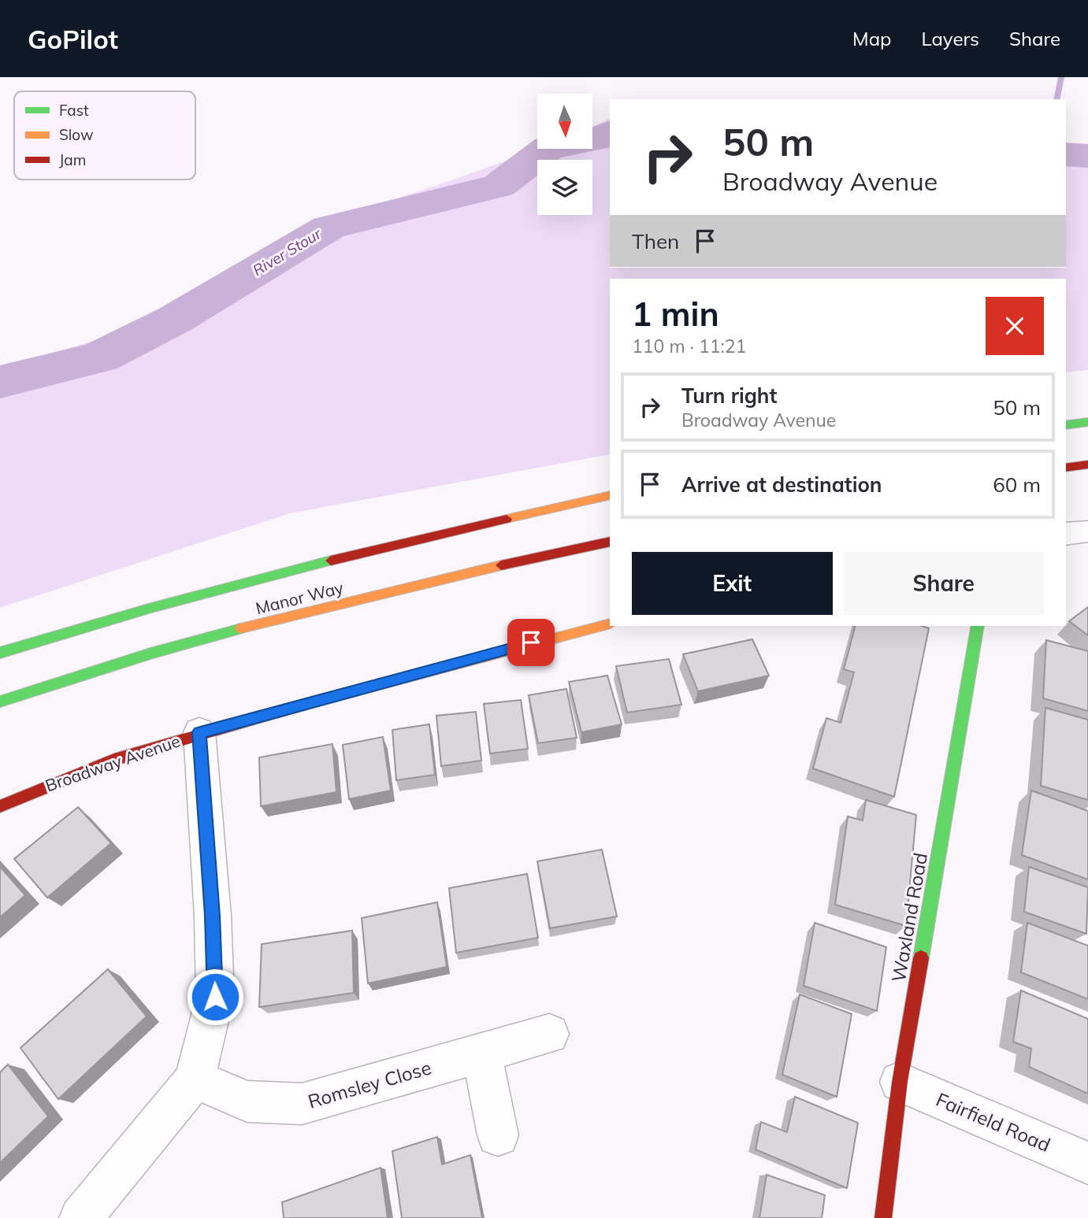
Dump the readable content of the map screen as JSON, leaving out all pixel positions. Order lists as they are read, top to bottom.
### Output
{
  "streets": {
    "main road": ["Manor Way", "Broadway Avenue", "Waxland Road"],
    "street": ["Romsley Close", "Fairfield Road"]
  },
  "crossings": [
    ["Waxland Road", "Fairfield Road"]
  ],
  "water": ["River Stour"],
  "legend": ["Fast", "Slow", "Jam"],
  "north": "bottom",
  "page": {
    "header": "GoPilot",
    "nav": ["Map", "Layers", "Share"],
    "turn": ["50 m", "Broadway Avenue"],
    "then": "Then",
    "heading": ["1 min", "110 m · 11:21"],
    "list": [
      {
        "name": "Turn right",
        "note": "Broadway Avenue",
        "value": "50 m"
      },
      {
        "name": "Arrive at destination",
        "value": "60 m"
      }
    ],
    "buttons": ["Exit", "Share"]
  }
}
